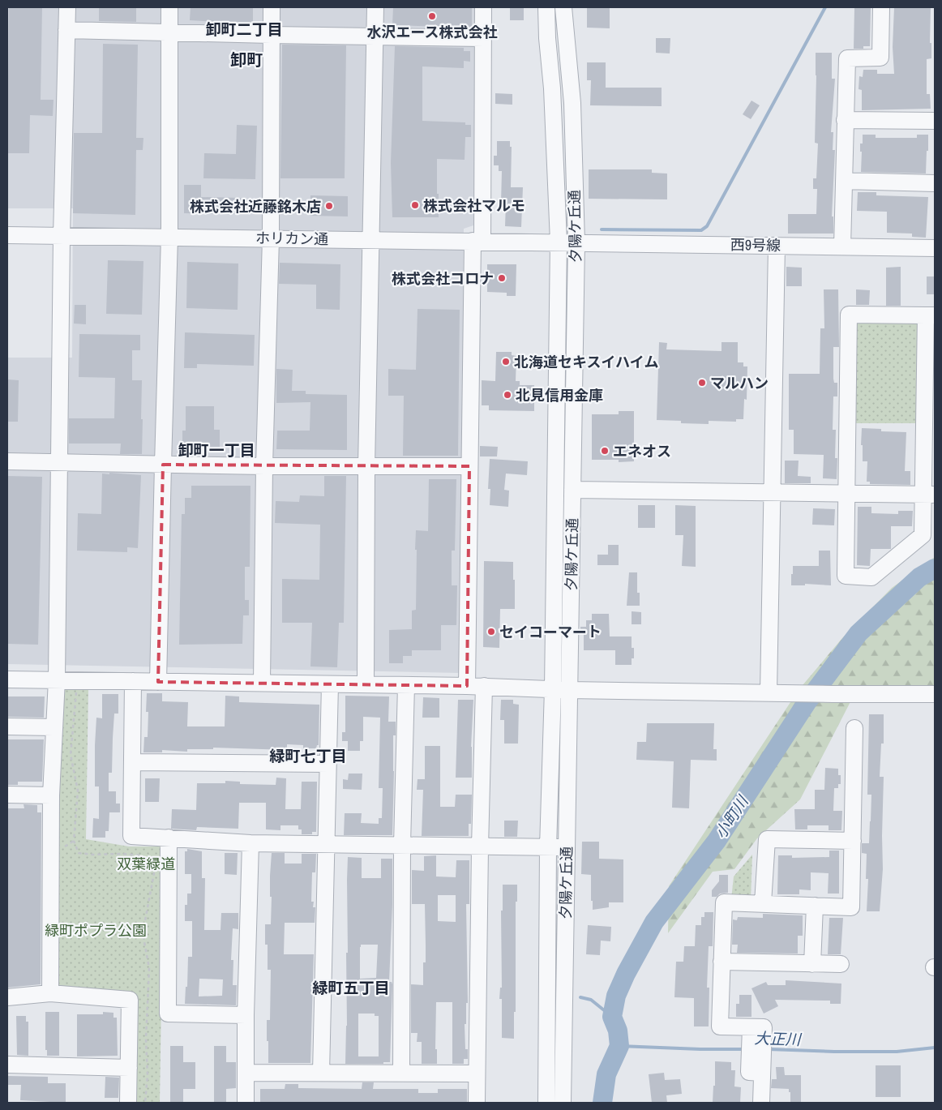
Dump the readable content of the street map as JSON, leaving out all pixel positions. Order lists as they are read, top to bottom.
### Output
{
  "streets": {
    "street": ["夕陽ケ丘通", "ホリカン通", "西9号線"]
  },
  "crossings": [
    ["夕陽ケ丘通", "ホリカン通"],
    ["夕陽ケ丘通", "西9号線"],
    ["ホリカン通", "西9号線"]
  ],
  "districts": [
    "卸町二丁目",
    "卸町",
    "卸町一丁目",
    "緑町七丁目",
    "緑町五丁目"
  ],
  "water": ["小町川", "大正川"],
  "parks": ["双葉緑道", "緑町ポプラ公園"],
  "places": [
    "水沢エース株式会社",
    "株式会社マルモ",
    "株式会社近藤銘木店",
    "株式会社コロナ",
    "北海道セキスイハイム",
    "マルハン",
    "北見信用金庫",
    "エネオス",
    "セイコーマート"
  ]
}
